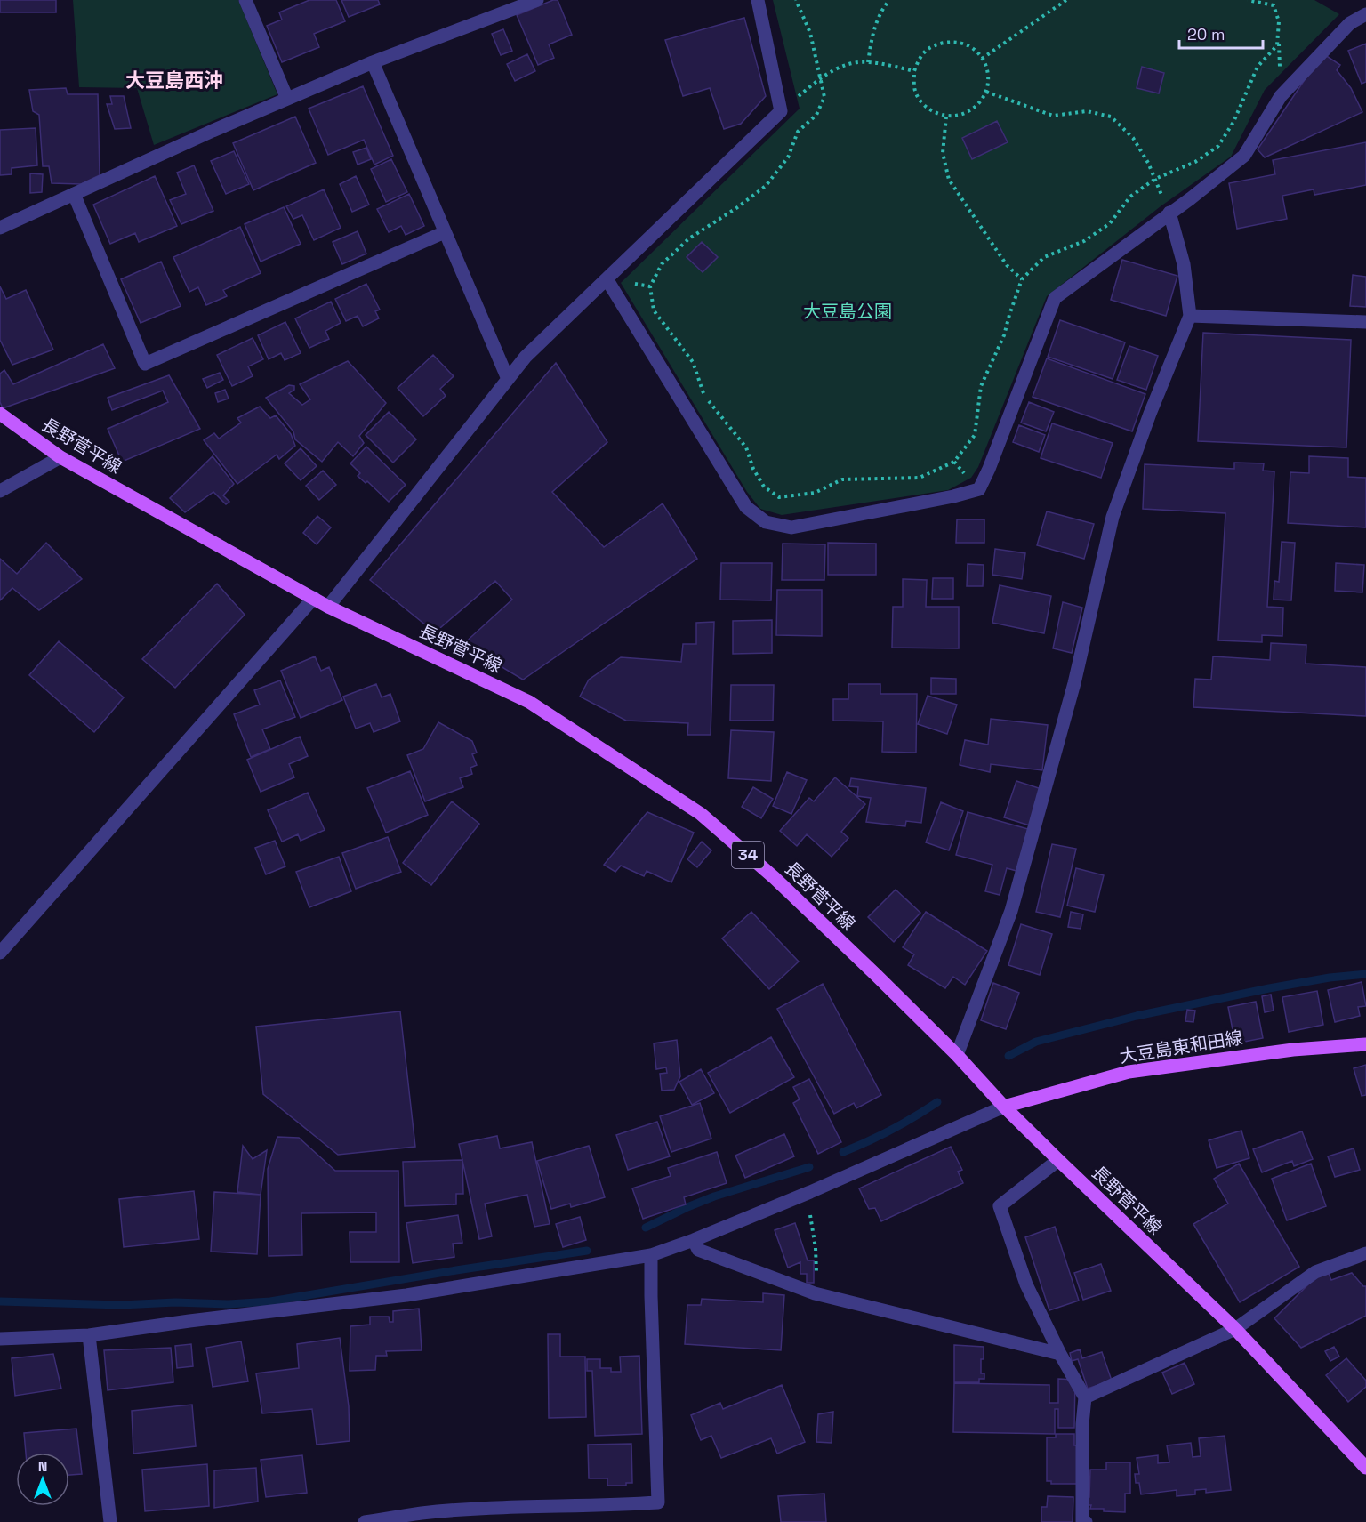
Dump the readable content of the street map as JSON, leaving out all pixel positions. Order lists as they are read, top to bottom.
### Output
{
  "streets": {
    "main road": ["長野菅平線", "34", "大豆島東和田線"]
  },
  "crossings": [
    ["長野菅平線", "大豆島東和田線"]
  ],
  "districts": ["大豆島西沖"],
  "parks": ["大豆島公園"],
  "scale_bar": "20 m",
  "north": "top"
}
